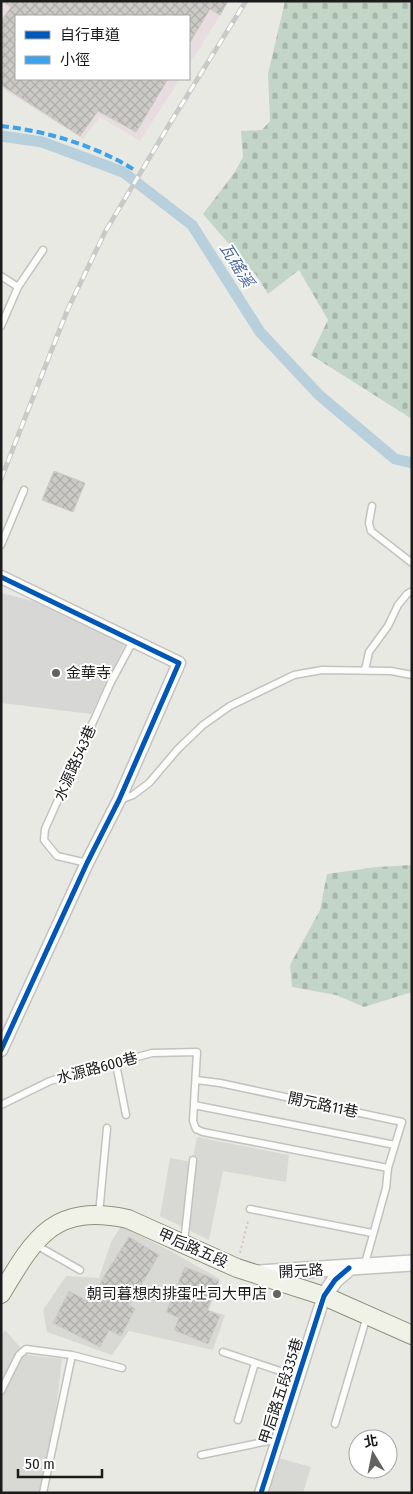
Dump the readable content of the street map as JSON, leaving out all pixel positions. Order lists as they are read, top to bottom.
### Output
{
  "streets": {
    "main road": ["甲后路五段"],
    "street": ["開元路", "甲后路五段335巷"],
    "lane": ["水源路543巷", "水源路600巷", "開元路11巷"]
  },
  "crossings": [
    ["水源路600巷", "開元路11巷"],
    ["開元路11巷", "開元路"],
    ["甲后路五段", "開元路"],
    ["甲后路五段", "甲后路五段335巷"],
    ["開元路", "甲后路五段335巷"]
  ],
  "water": ["瓦磘溪"],
  "places": ["金華寺", "朝司暮想肉排蛋吐司大甲店"],
  "legend": ["自行車道", "小徑"],
  "scale_bar": "50 m",
  "north": "top"
}
